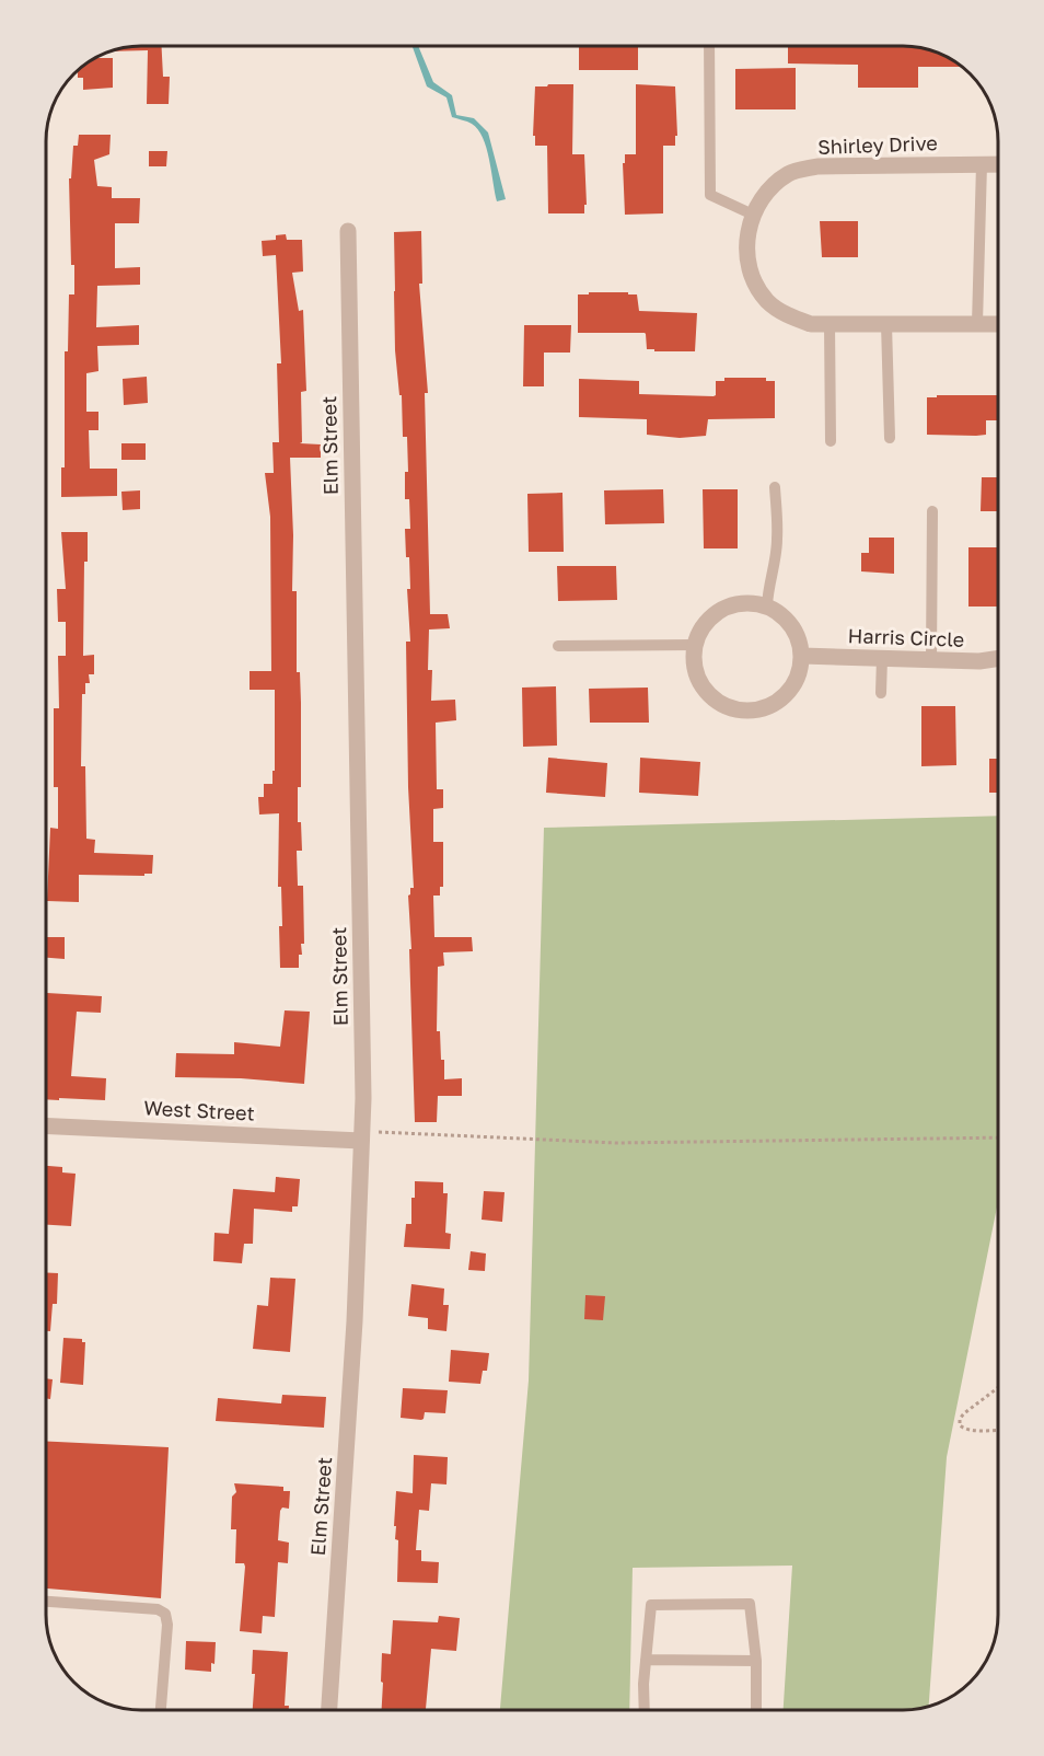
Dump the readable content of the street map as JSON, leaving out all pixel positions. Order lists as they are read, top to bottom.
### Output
{
  "streets": {
    "street": [
      "Shirley Drive",
      "Elm Street",
      "Harris Circle",
      "West Street"
    ]
  },
  "crossings": [
    ["Elm Street", "West Street"]
  ]
}
